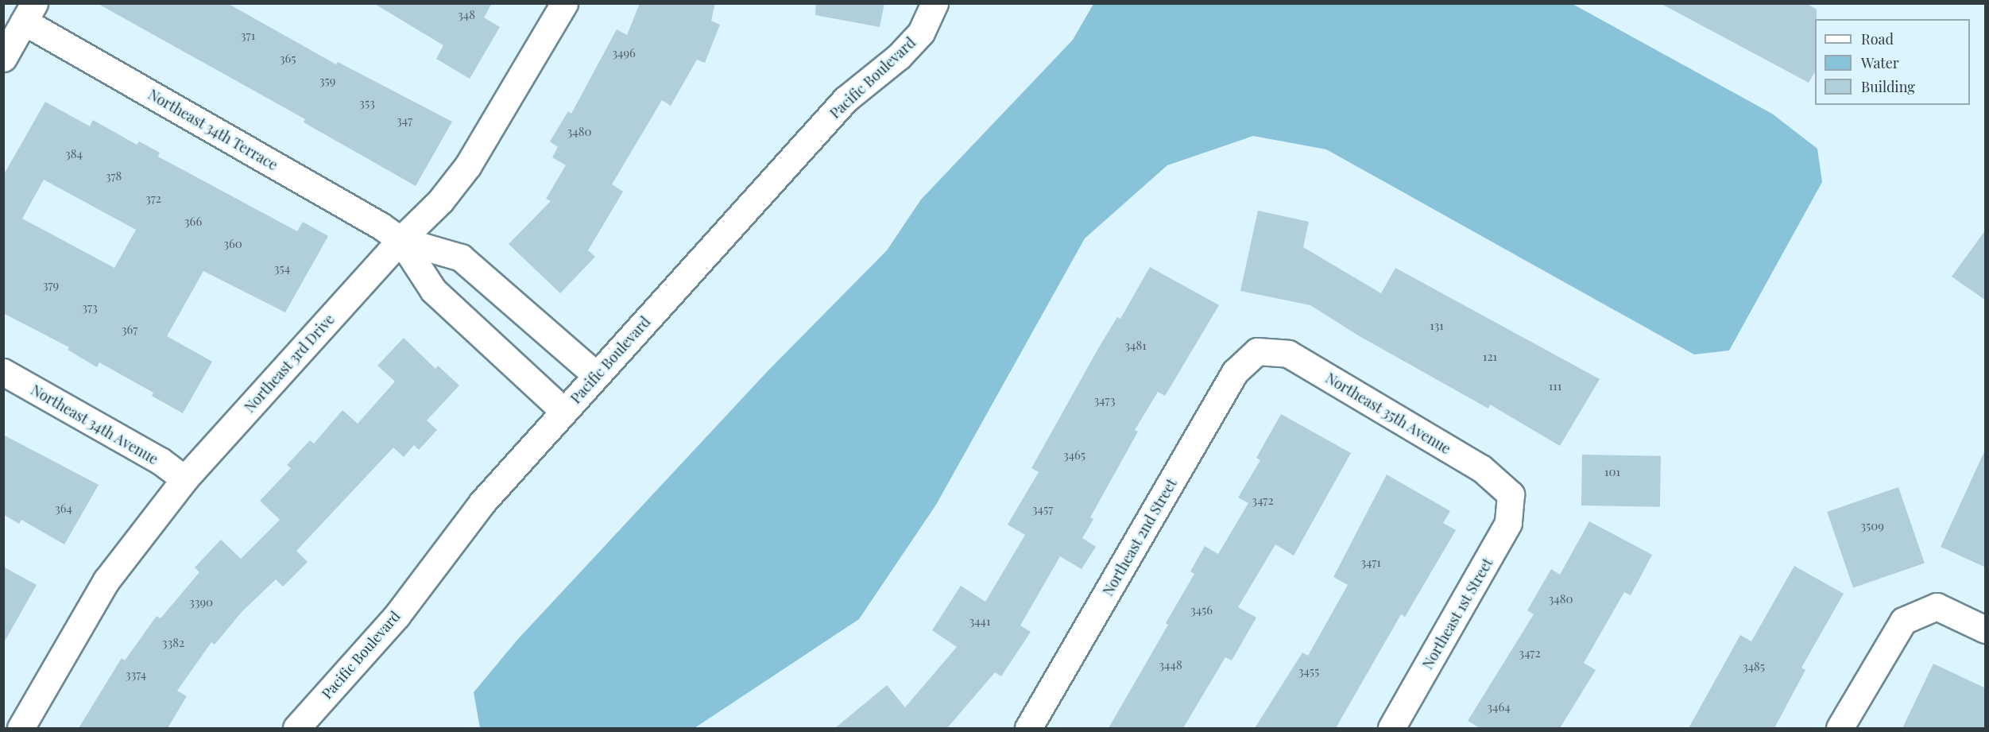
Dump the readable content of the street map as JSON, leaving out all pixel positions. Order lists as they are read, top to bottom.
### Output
{
  "streets": {
    "street": [
      "Pacific Boulevard",
      "Northeast 34th Terrace",
      "Northeast 3rd Drive",
      "Northeast 35th Avenue",
      "Northeast 34th Avenue",
      "Northeast 2nd Street",
      "Northeast 1st Street"
    ]
  },
  "crossings": [
    ["Pacific Boulevard", "Northeast 34th Terrace"],
    ["Northeast 34th Terrace", "Northeast 3rd Drive"],
    ["Northeast 3rd Drive", "Northeast 34th Avenue"],
    ["Northeast 35th Avenue", "Northeast 2nd Street"],
    ["Northeast 35th Avenue", "Northeast 1st Street"]
  ],
  "house_numbers": [
    "348",
    "371",
    "3496",
    "365",
    "359",
    "353",
    "347",
    "3480",
    "384",
    "378",
    "372",
    "366",
    "360",
    "354",
    "379",
    "373",
    "131",
    "367",
    "3481",
    "121",
    "111",
    "3473",
    "3465",
    "101",
    "3472",
    "364",
    "3457",
    "3509",
    "3471",
    "3480",
    "3390",
    "3456",
    "3441",
    "3382",
    "3472",
    "3448",
    "3485",
    "3455",
    "3374",
    "3464"
  ],
  "legend": ["Road", "Water", "Building"]
}
